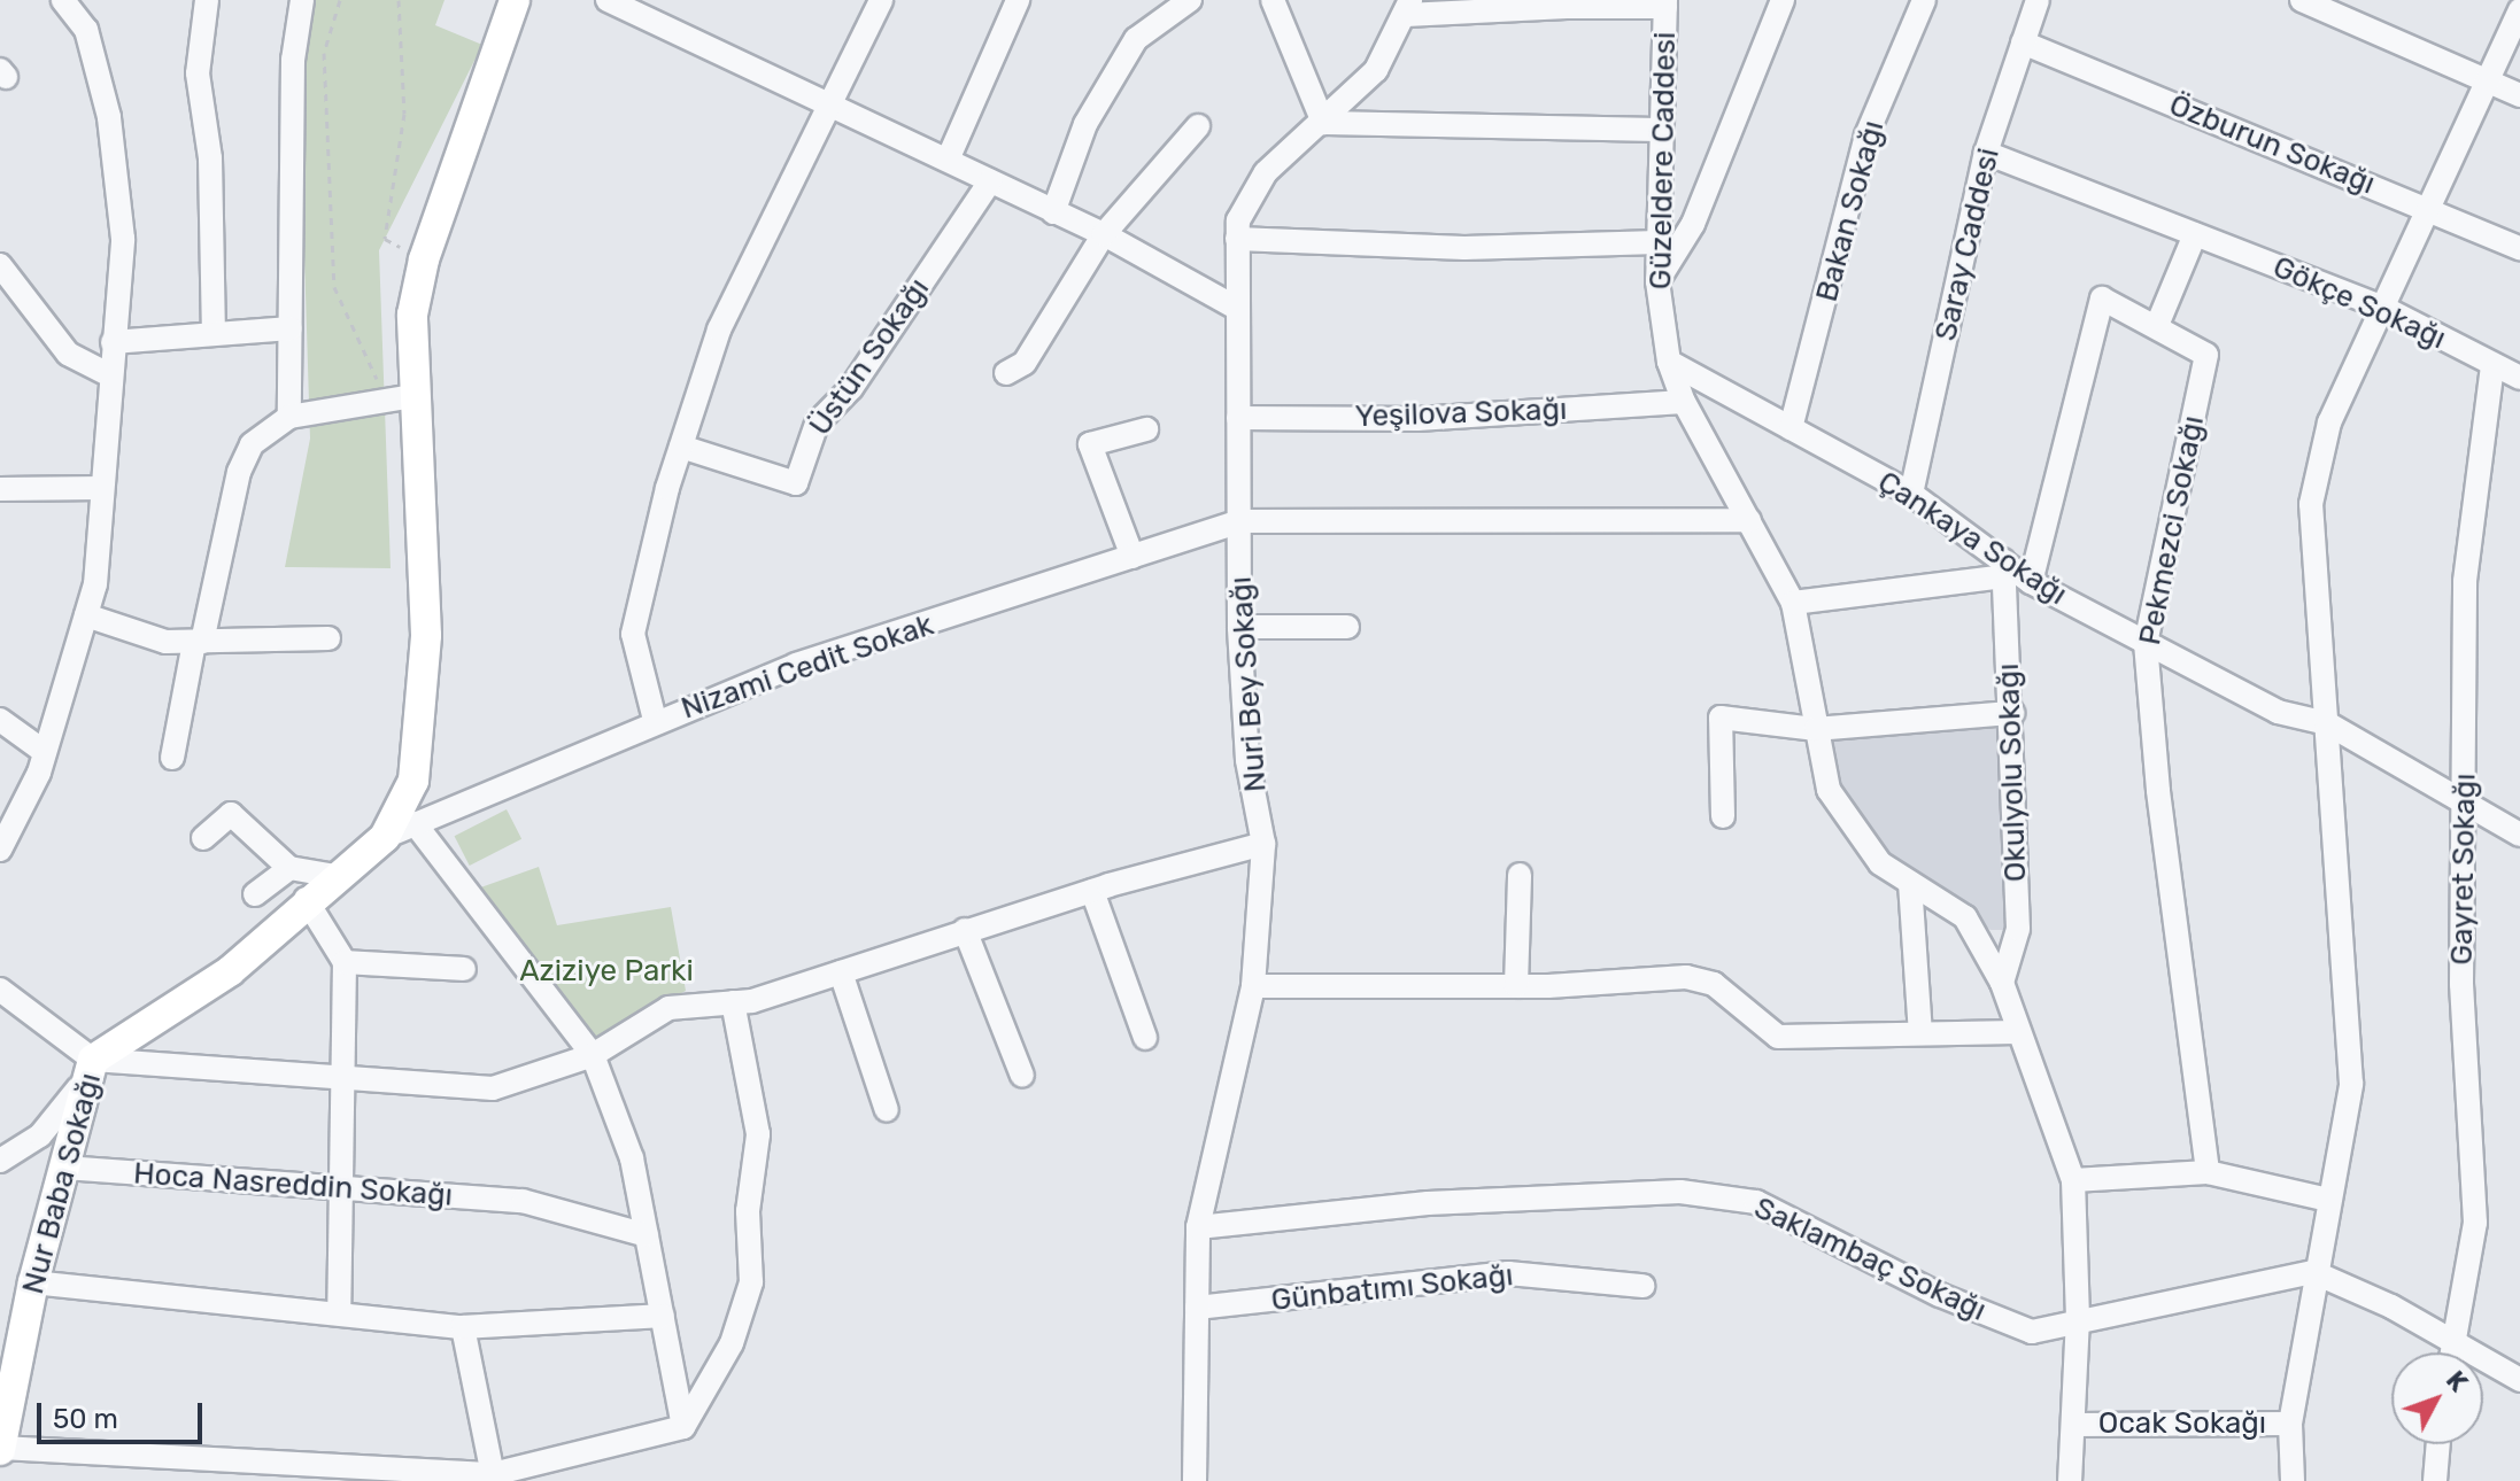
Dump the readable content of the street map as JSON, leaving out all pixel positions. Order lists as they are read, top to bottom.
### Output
{
  "streets": {
    "main road": ["Nur Baba Sokağı"],
    "street": [
      "Özburun Sokağı",
      "Güzeldere Caddesi",
      "Bakan Sokağı",
      "Saray Caddesi",
      "Gökçe Sokağı",
      "Üstün Sokağı",
      "Yeşilova Sokağı",
      "Pekmezci Sokağı",
      "Çankaya Sokağı",
      "Nizami Cedit Sokak",
      "Nuri Bey Sokağı",
      "Okulyolu Sokağı",
      "Gayret Sokağı",
      "Hoca Nasreddin Sokağı",
      "Saklambaç Sokağı",
      "Günbatımı Sokağı",
      "Ocak Sokağı"
    ]
  },
  "crossings": [
    ["Özburun Sokağı", "Saray Caddesi"],
    ["Güzeldere Caddesi", "Yeşilova Sokağı"],
    ["Güzeldere Caddesi", "Çankaya Sokağı"],
    ["Güzeldere Caddesi", "Nizami Cedit Sokak"],
    ["Güzeldere Caddesi", "Okulyolu Sokağı"],
    ["Güzeldere Caddesi", "Saklambaç Sokağı"],
    ["Güzeldere Caddesi", "Ocak Sokağı"],
    ["Bakan Sokağı", "Çankaya Sokağı"],
    ["Saray Caddesi", "Gökçe Sokağı"],
    ["Saray Caddesi", "Çankaya Sokağı"],
    ["Gökçe Sokağı", "Gayret Sokağı"],
    ["Yeşilova Sokağı", "Nuri Bey Sokağı"],
    ["Pekmezci Sokağı", "Çankaya Sokağı"],
    ["Çankaya Sokağı", "Okulyolu Sokağı"],
    ["Çankaya Sokağı", "Gayret Sokağı"],
    ["Nizami Cedit Sokak", "Nuri Bey Sokağı"],
    ["Nizami Cedit Sokak", "Nur Baba Sokağı"],
    ["Nuri Bey Sokağı", "Saklambaç Sokağı"],
    ["Nuri Bey Sokağı", "Günbatımı Sokağı"],
    ["Nur Baba Sokağı", "Hoca Nasreddin Sokağı"]
  ],
  "parks": ["Aziziye Parki"],
  "scale_bar": "50 m",
  "north": "top right"
}
